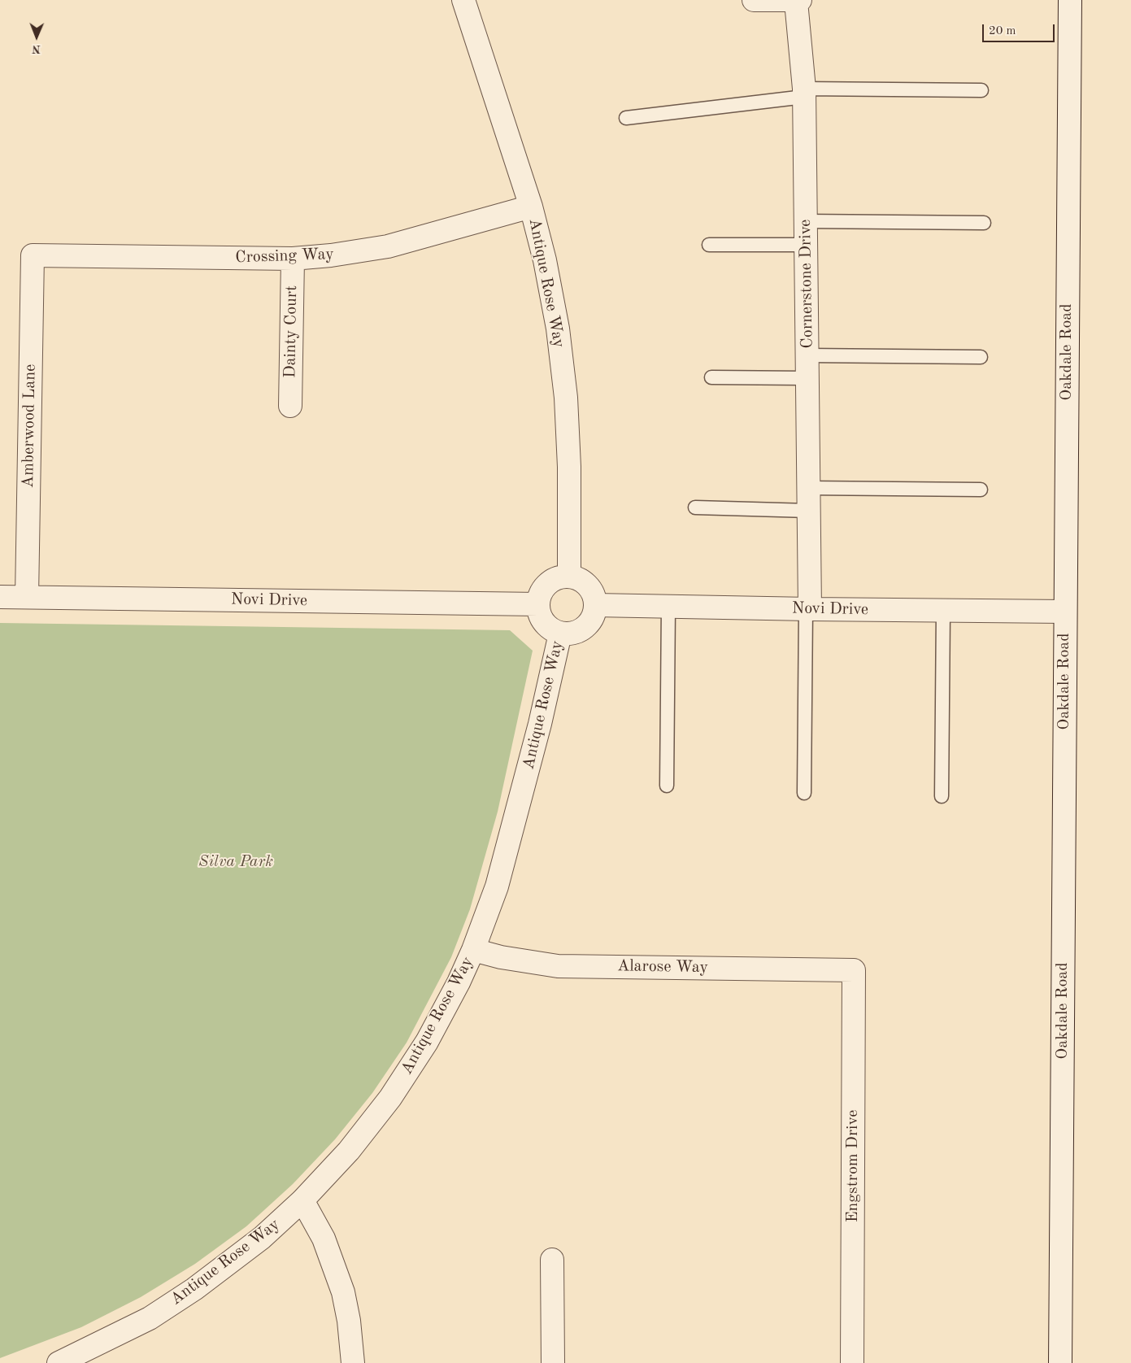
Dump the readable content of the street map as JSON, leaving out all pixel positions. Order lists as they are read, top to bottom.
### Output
{
  "streets": {
    "street": [
      "Crossing Way",
      "Antique Rose Way",
      "Cornerstone Drive",
      "Dainty Court",
      "Oakdale Road",
      "Amberwood Lane",
      "Novi Drive",
      "Alarose Way",
      "Engstrom Drive"
    ]
  },
  "crossings": [
    ["Crossing Way", "Antique Rose Way"],
    ["Crossing Way", "Dainty Court"],
    ["Crossing Way", "Amberwood Lane"],
    ["Antique Rose Way", "Novi Drive"],
    ["Antique Rose Way", "Alarose Way"],
    ["Cornerstone Drive", "Novi Drive"],
    ["Oakdale Road", "Novi Drive"],
    ["Amberwood Lane", "Novi Drive"],
    ["Alarose Way", "Engstrom Drive"]
  ],
  "parks": ["Silva Park"],
  "scale_bar": "20 m",
  "north": "bottom"
}
